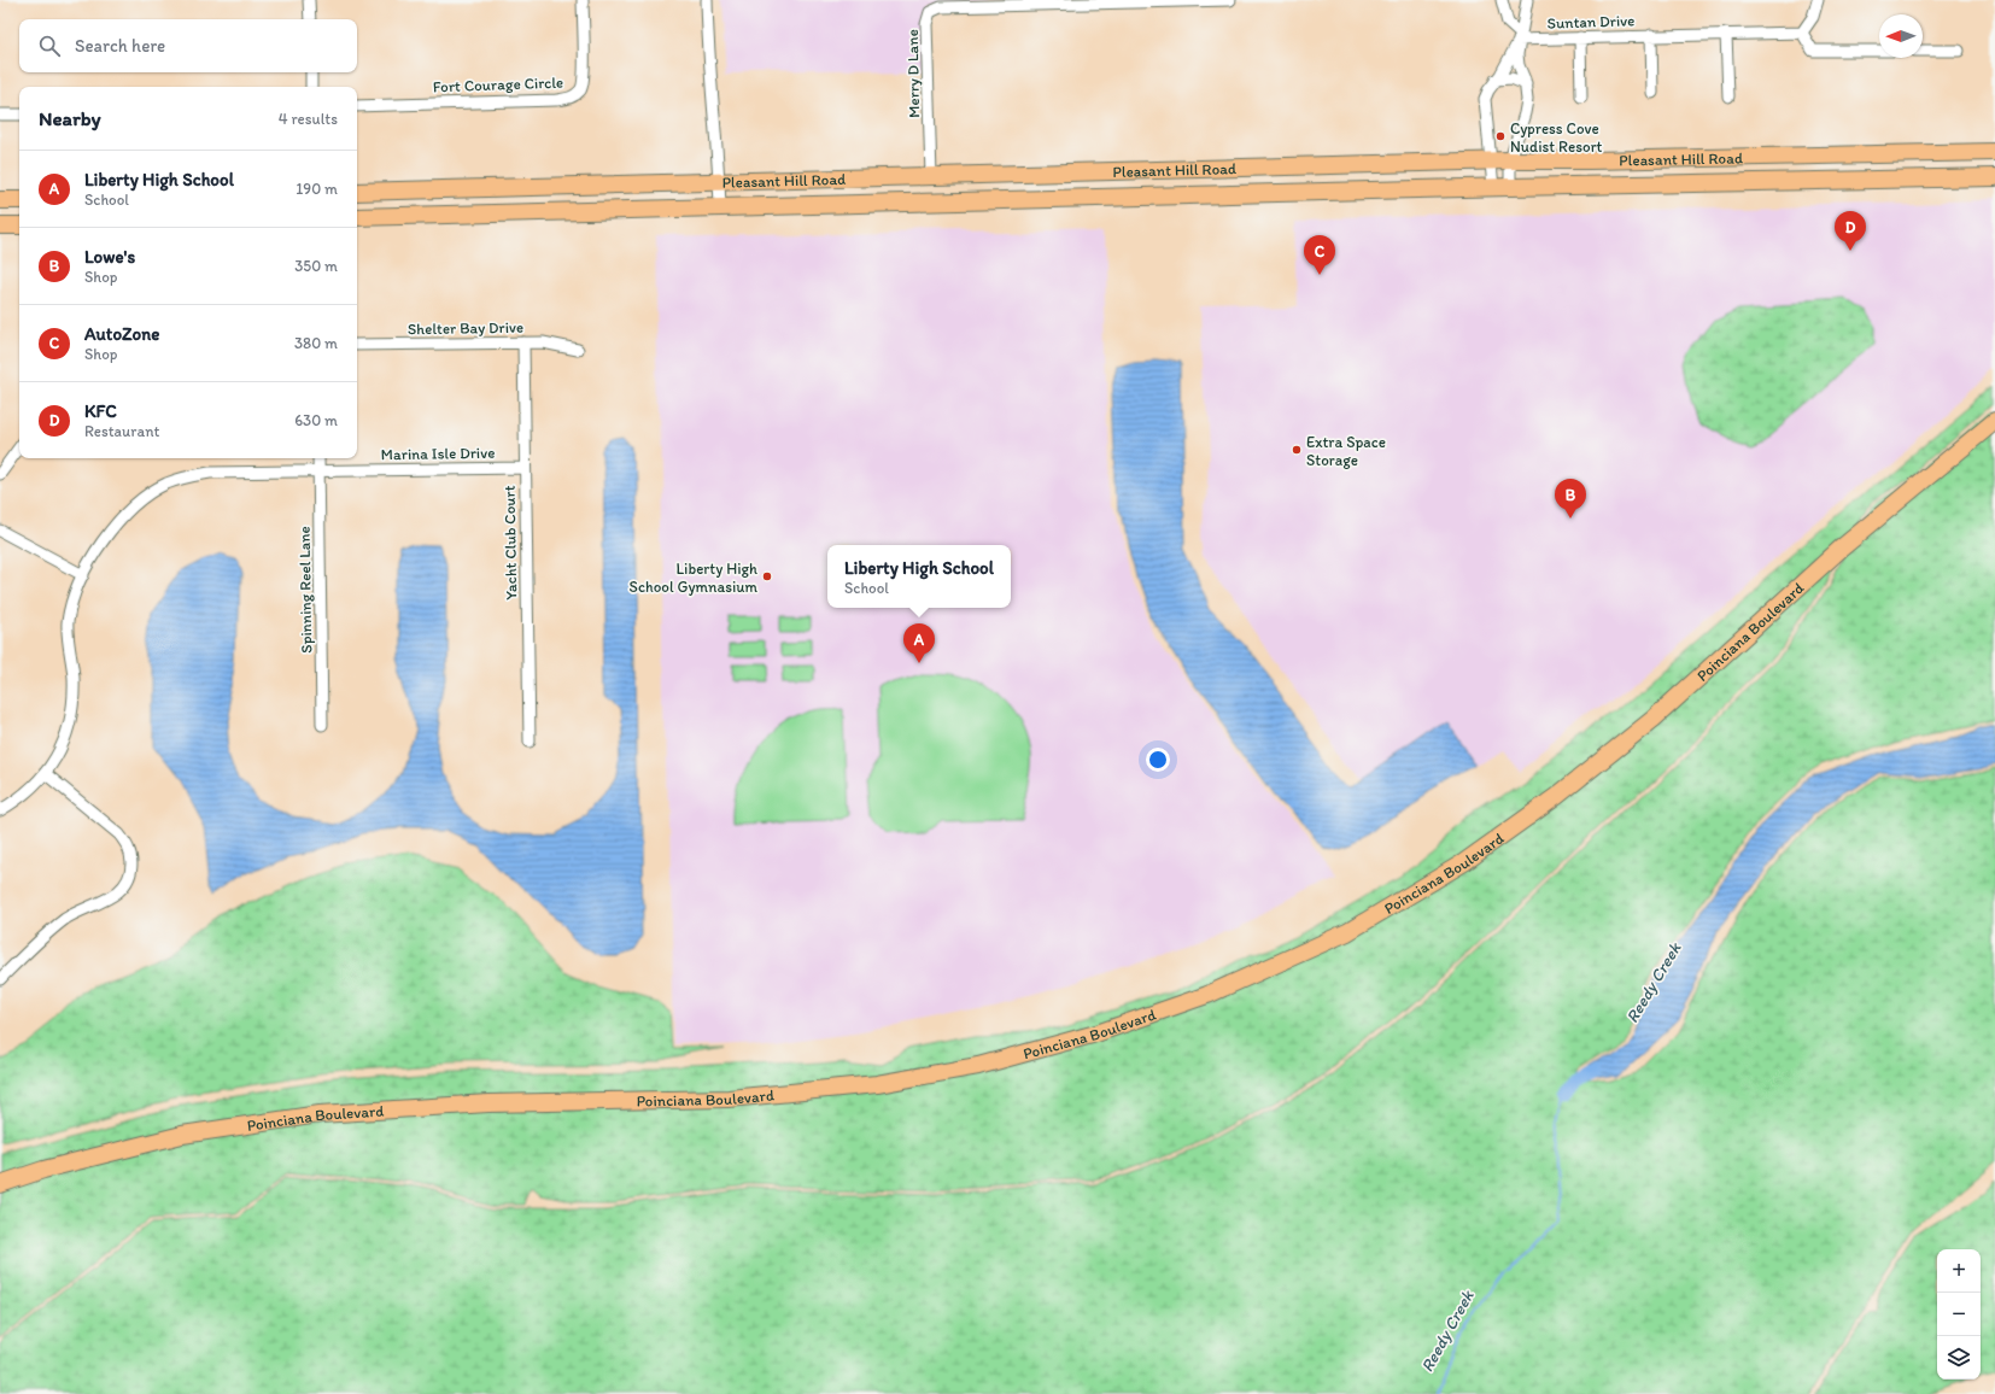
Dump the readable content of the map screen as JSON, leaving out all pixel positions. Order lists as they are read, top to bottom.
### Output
{
  "streets": {
    "main road": ["Pleasant Hill Road", "Poinciana Boulevard"],
    "street": [
      "Suntan Drive",
      "Merry D Lane",
      "Fort Courage Circle",
      "Shelter Bay Drive",
      "Marina Isle Drive",
      "Yacht Club Court",
      "Spinning Reel Lane"
    ]
  },
  "crossings": [
    ["Merry D Lane", "Pleasant Hill Road"],
    ["Shelter Bay Drive", "Yacht Club Court"],
    ["Marina Isle Drive", "Yacht Club Court"],
    ["Marina Isle Drive", "Spinning Reel Lane"]
  ],
  "water": ["Reedy Creek"],
  "places": ["Cypress Cove Nudist Resort", "Extra Space Storage", "Liberty High School Gymnasium"],
  "north": "left",
  "page": {
    "search": "Search here",
    "heading": ["Nearby", "4 results"],
    "list": [
      {
        "mark": "A",
        "name": "Liberty High School",
        "note": "School",
        "value": "190 m"
      },
      {
        "mark": "B",
        "name": "Lowe's",
        "note": "Shop",
        "value": "350 m"
      },
      {
        "mark": "C",
        "name": "AutoZone",
        "note": "Shop",
        "value": "380 m"
      },
      {
        "mark": "D",
        "name": "KFC",
        "note": "Restaurant",
        "value": "630 m"
      }
    ],
    "pins": [
      "D",
      "C",
      "B",
      "A"
    ],
    "popup": ["Liberty High School", "School"],
    "map_buttons": ["+", "−"]
  }
}
